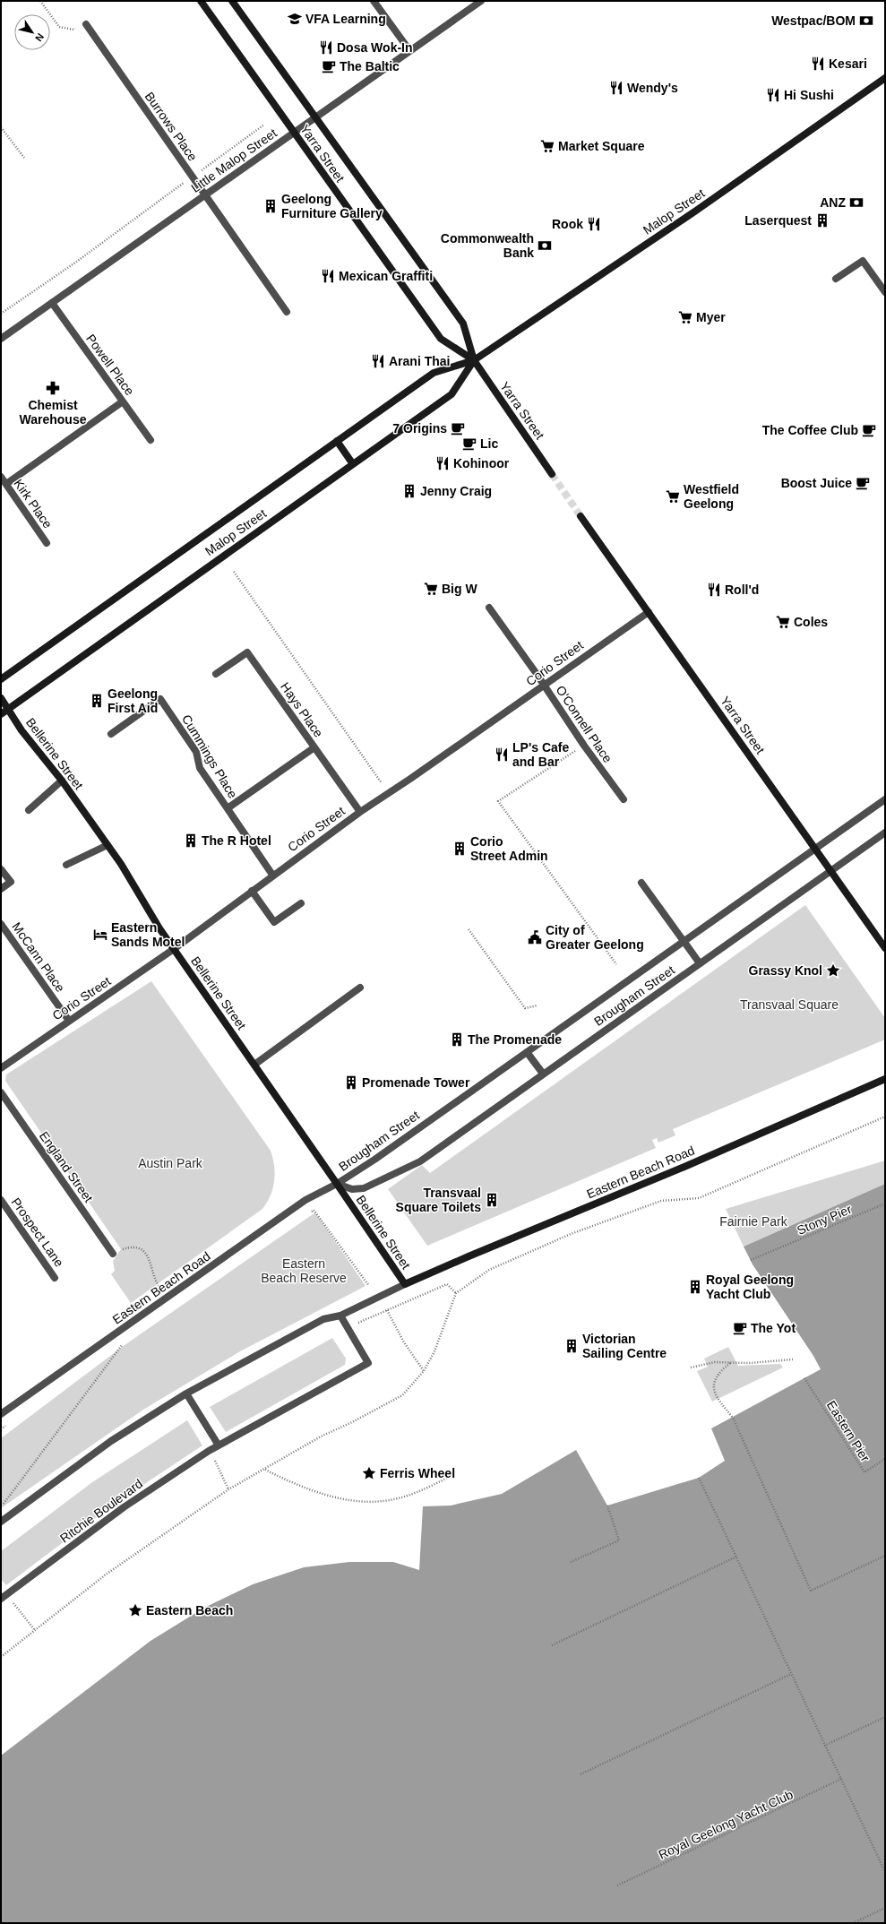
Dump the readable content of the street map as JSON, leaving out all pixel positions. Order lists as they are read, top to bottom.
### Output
{
  "streets": {
    "street": [
      "Burrows Place",
      "Yarra Street",
      "Little Malop Street",
      "Malop Street",
      "Powell Place",
      "Kirk Place",
      "Corio Street",
      "Hays Place",
      "O'Connell Place",
      "Bellerine Street",
      "Cummings Place",
      "McCann Place",
      "Brougham Street",
      "England Street",
      "Eastern Beach Road",
      "Prospect Lane",
      "Ritchie Boulevard"
    ],
    "path": ["Stony Pier", "Eastern Pier", "Royal Geelong Yacht Club"]
  },
  "crossings": [
    ["Burrows Place", "Little Malop Street"],
    ["Yarra Street", "Little Malop Street"],
    ["Yarra Street", "Malop Street"],
    ["Yarra Street", "Corio Street"],
    ["Yarra Street", "Brougham Street"],
    ["Little Malop Street", "Powell Place"],
    ["Malop Street", "Bellerine Street"],
    ["Corio Street", "Hays Place"],
    ["Corio Street", "O'Connell Place"],
    ["Corio Street", "Bellerine Street"],
    ["Corio Street", "Cummings Place"],
    ["Corio Street", "McCann Place"],
    ["Bellerine Street", "Brougham Street"],
    ["Bellerine Street", "Eastern Beach Road"],
    ["Brougham Street", "Eastern Beach Road"]
  ],
  "parks": [
    "Transvaal Square",
    "Austin Park",
    "Fairnie Park",
    "Eastern Beach Reserve"
  ],
  "places": {
    "school or university": ["VFA Learning"],
    "bank": ["Westpac/BOM", "ANZ", "Commonwealth Bank"],
    "restaurant": [
      "Dosa Wok-In",
      "Kesari",
      "Wendy's",
      "Hi Sushi",
      "Rook",
      "Mexican Graffiti",
      "Arani Thai",
      "Kohinoor",
      "Roll'd",
      "LP's Cafe and Bar"
    ],
    "cafe": [
      "The Baltic",
      "7 Origins",
      "The Coffee Club",
      "Lic",
      "Boost Juice",
      "The Yot"
    ],
    "supermarket": [
      "Market Square",
      "Myer",
      "Westfield Geelong",
      "Big W",
      "Coles"
    ],
    "building": [
      "Geelong Furniture Gallery",
      "Laserquest",
      "Jenny Craig",
      "Geelong First Aid",
      "The R Hotel",
      "Corio Street Admin",
      "The Promenade",
      "Promenade Tower",
      "Transvaal Square Toilets",
      "Royal Geelong Yacht Club",
      "Victorian Sailing Centre"
    ],
    "pharmacy": ["Chemist Warehouse"],
    "hotel": ["Eastern Sands Motel"],
    "public building": ["City of Greater Geelong"],
    "place": ["Grassy Knol", "Ferris Wheel", "Eastern Beach"]
  },
  "north": "bottom right"
}
